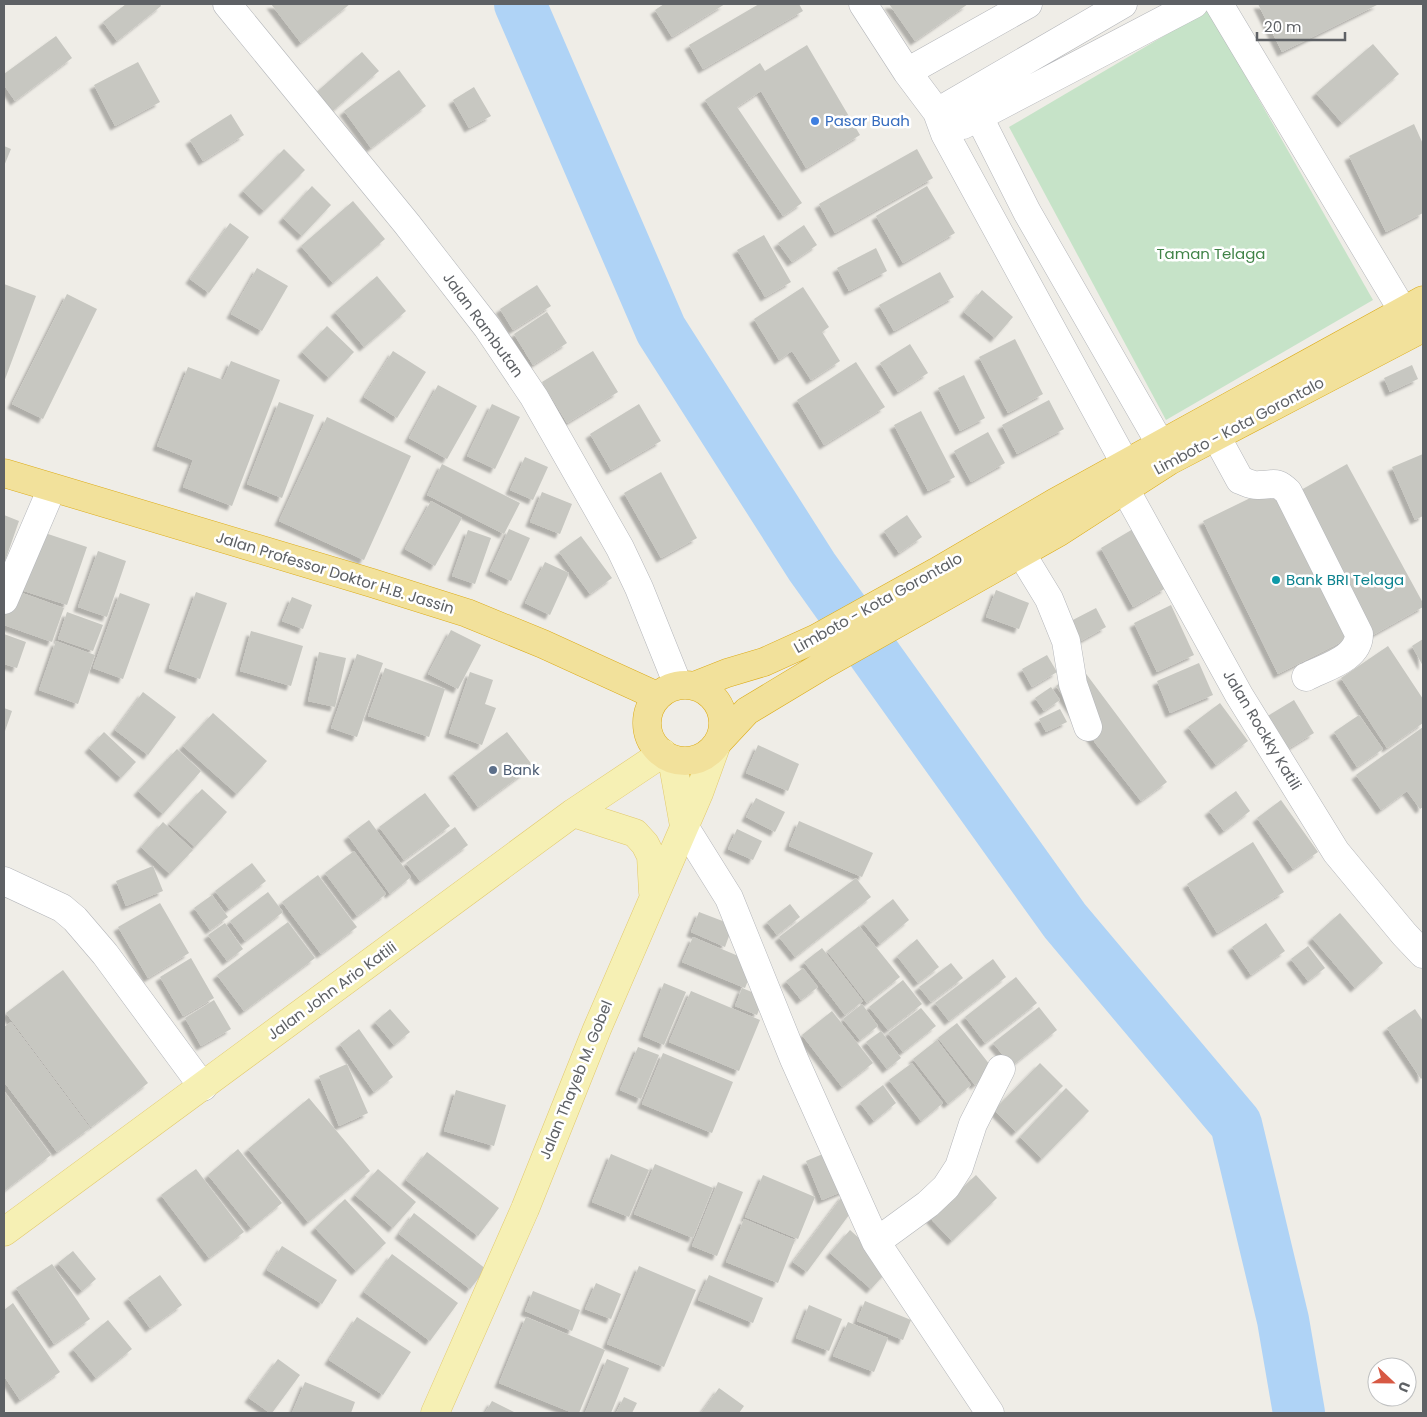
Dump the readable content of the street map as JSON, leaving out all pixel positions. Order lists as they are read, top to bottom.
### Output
{
  "streets": {
    "highway": ["Limboto - Kota Gorontalo", "Jalan Professor Doktor H.B. Jassin"],
    "main road": ["Jalan John Ario Katili", "Jalan Thayeb M. Gobel"],
    "street": ["Jalan Rambutan", "Jalan Rockky Katili"]
  },
  "crossings": [
    ["Jalan Rambutan", "Limboto - Kota Gorontalo"],
    ["Jalan Rambutan", "Jalan Professor Doktor H.B. Jassin"],
    ["Jalan Rambutan", "Jalan John Ario Katili"],
    ["Jalan Rambutan", "Jalan Thayeb M. Gobel"],
    ["Limboto - Kota Gorontalo", "Jalan Professor Doktor H.B. Jassin"],
    ["Limboto - Kota Gorontalo", "Jalan Rockky Katili"],
    ["Limboto - Kota Gorontalo", "Jalan John Ario Katili"],
    ["Limboto - Kota Gorontalo", "Jalan Thayeb M. Gobel"],
    ["Jalan Professor Doktor H.B. Jassin", "Jalan John Ario Katili"],
    ["Jalan Professor Doktor H.B. Jassin", "Jalan Thayeb M. Gobel"],
    ["Jalan John Ario Katili", "Jalan Thayeb M. Gobel"]
  ],
  "parks": ["Taman Telaga"],
  "places": ["Pasar Buah", "Bank BRI Telaga", "Bank"],
  "scale_bar": "20 m",
  "north": "right"
}
